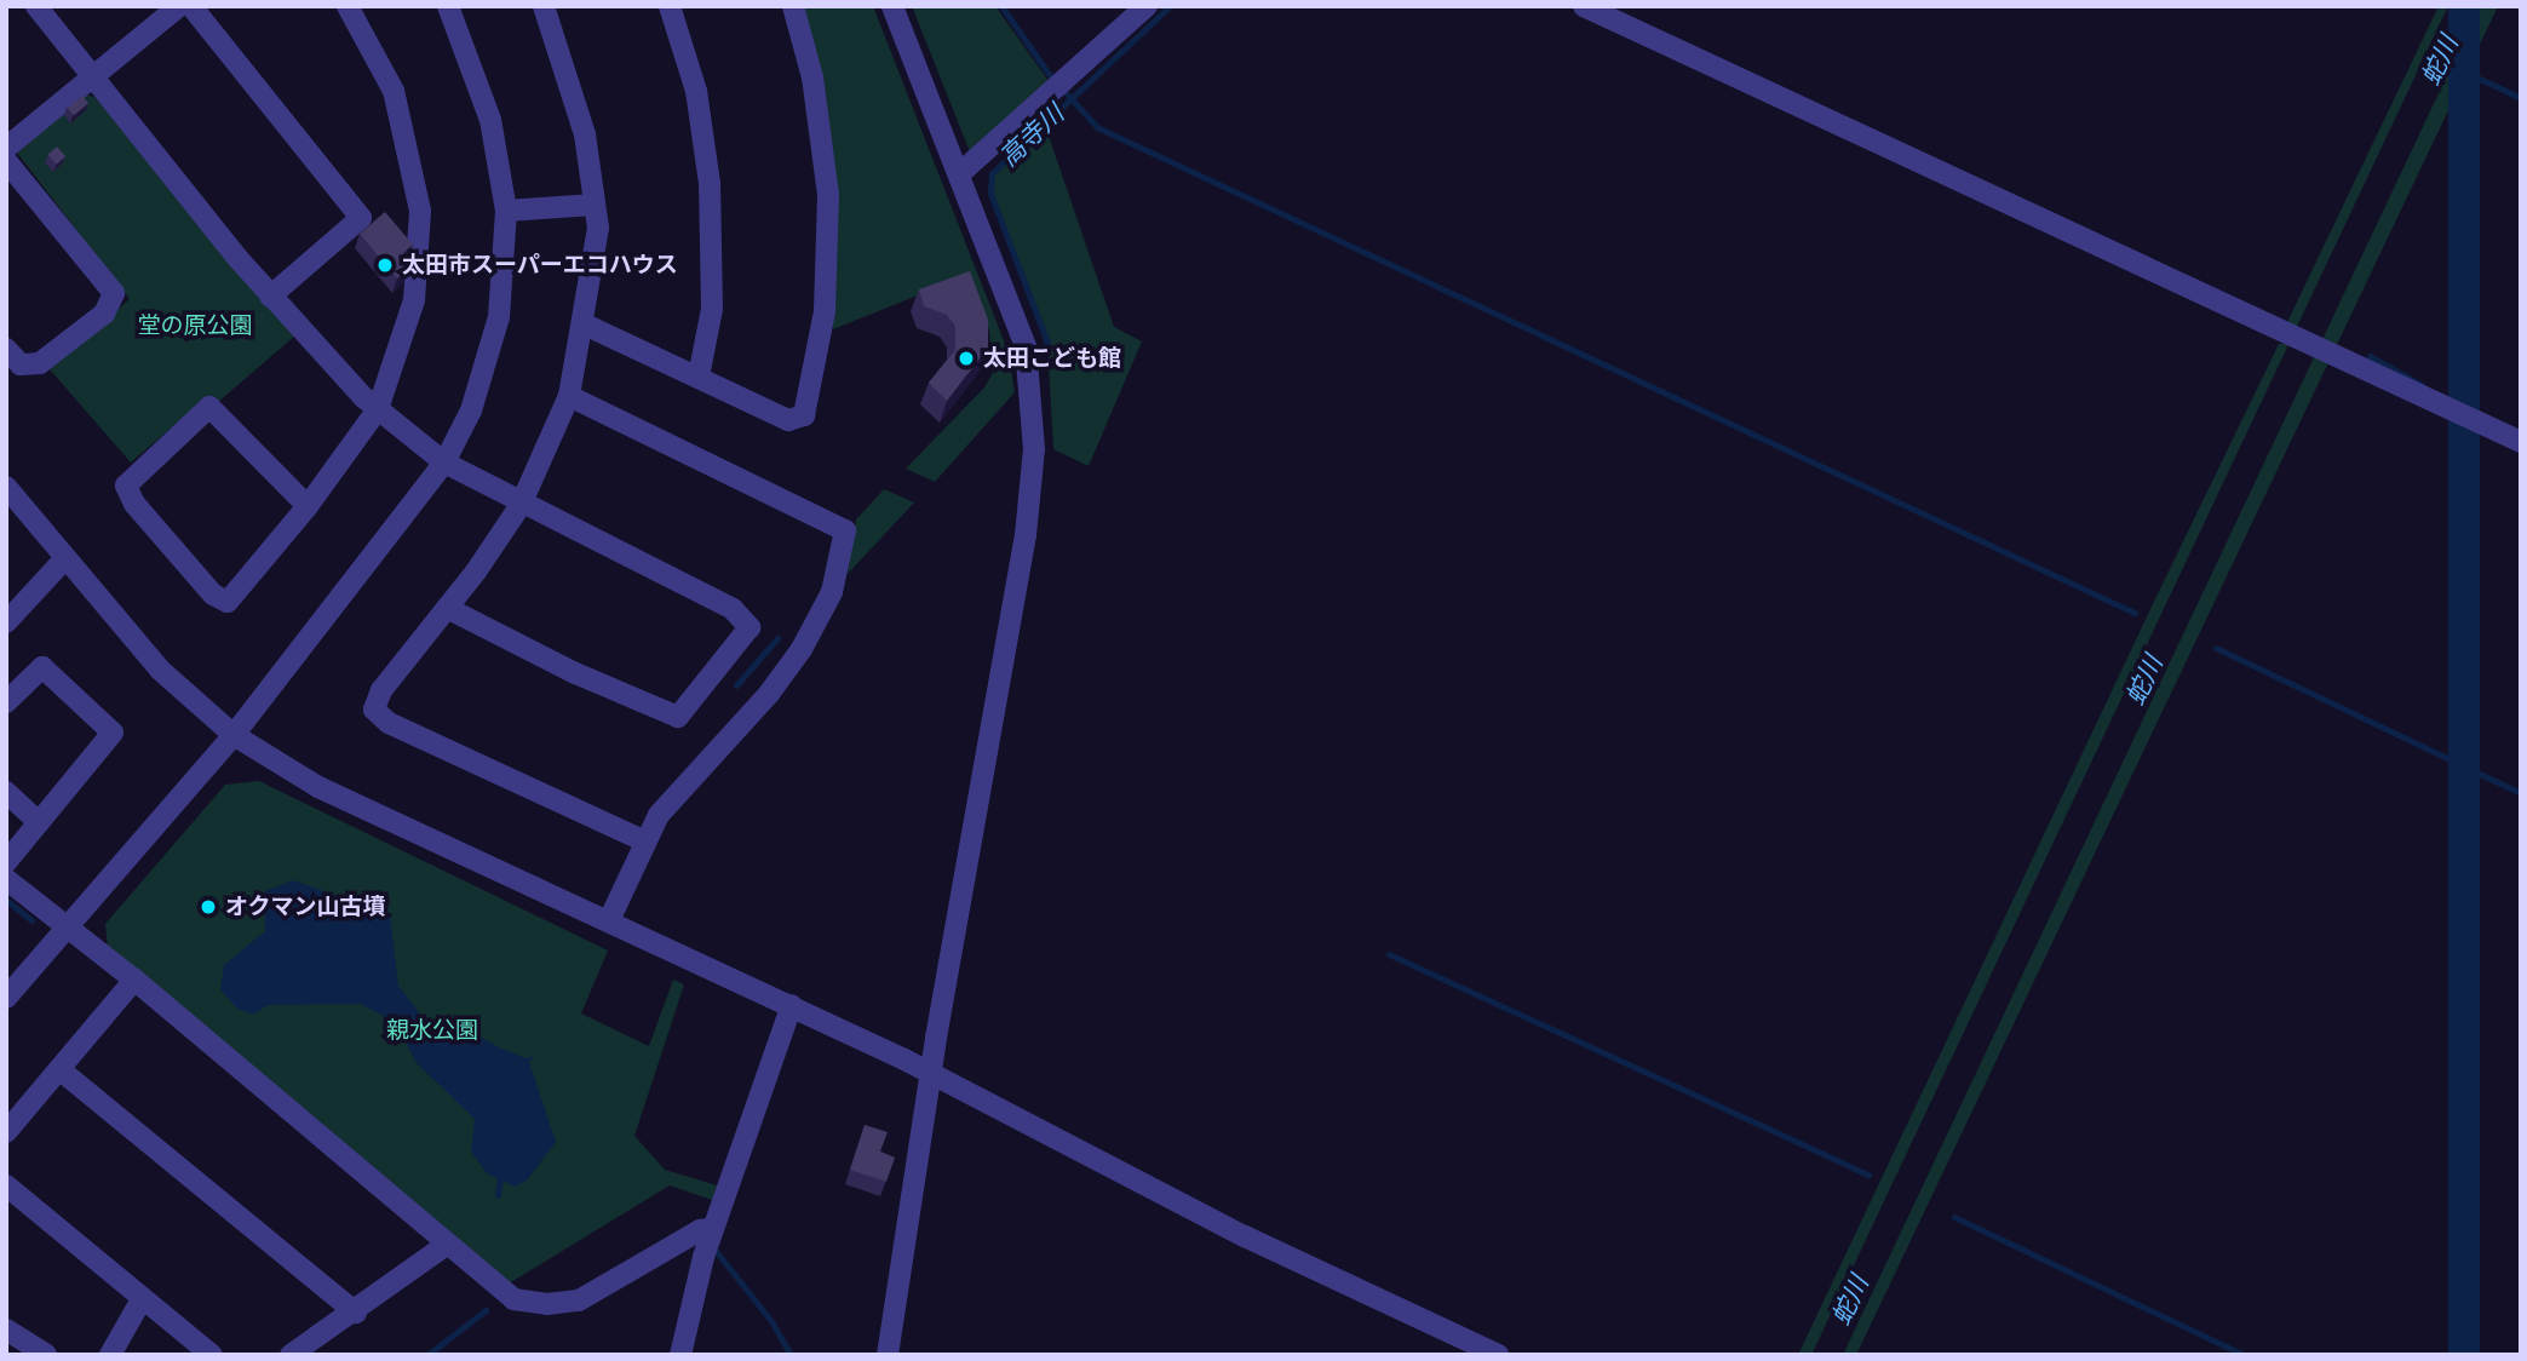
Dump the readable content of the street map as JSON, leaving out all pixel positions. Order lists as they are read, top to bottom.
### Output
{
  "water": ["蛇川", "高寺川"],
  "parks": ["堂の原公園", "親水公園"],
  "places": ["太田市スーパーエコハウス", "太田こども館", "オクマン山古墳"]
}
